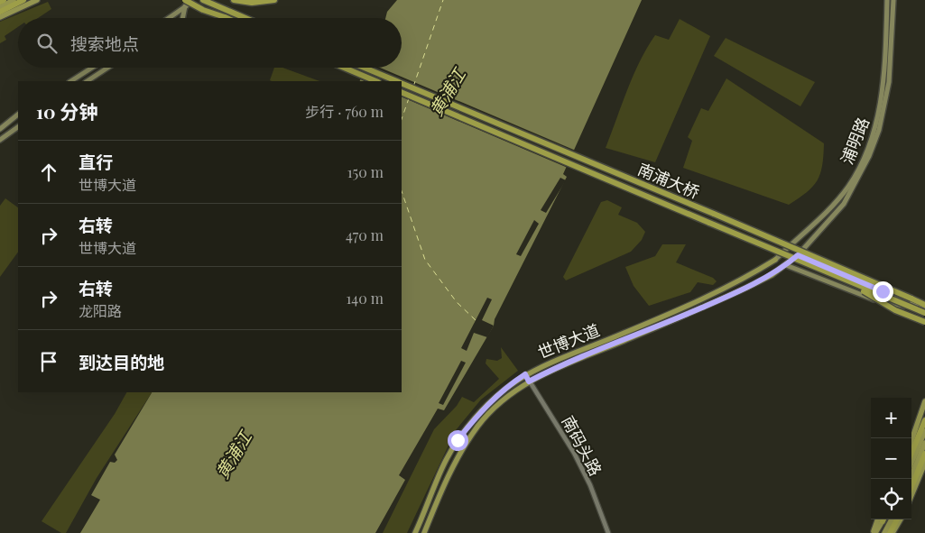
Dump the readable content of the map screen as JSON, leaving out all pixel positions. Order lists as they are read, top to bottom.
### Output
{
  "streets": {
    "highway": ["南浦大桥"],
    "main road": ["浦明路", "世博大道"],
    "street": ["南码头路"]
  },
  "crossings": [
    ["浦明路", "世博大道"],
    ["世博大道", "南码头路"]
  ],
  "water": ["黄浦江"],
  "page": {
    "search": "搜索地点",
    "heading": ["10 分钟", "步行 · 760 m"],
    "list": [
      ["直行", "世博大道", "150 m"],
      ["右转", "世博大道", "470 m"],
      ["右转", "龙阳路", "140 m"],
      "到达目的地"
    ],
    "map_buttons": ["+", "−"]
  }
}
